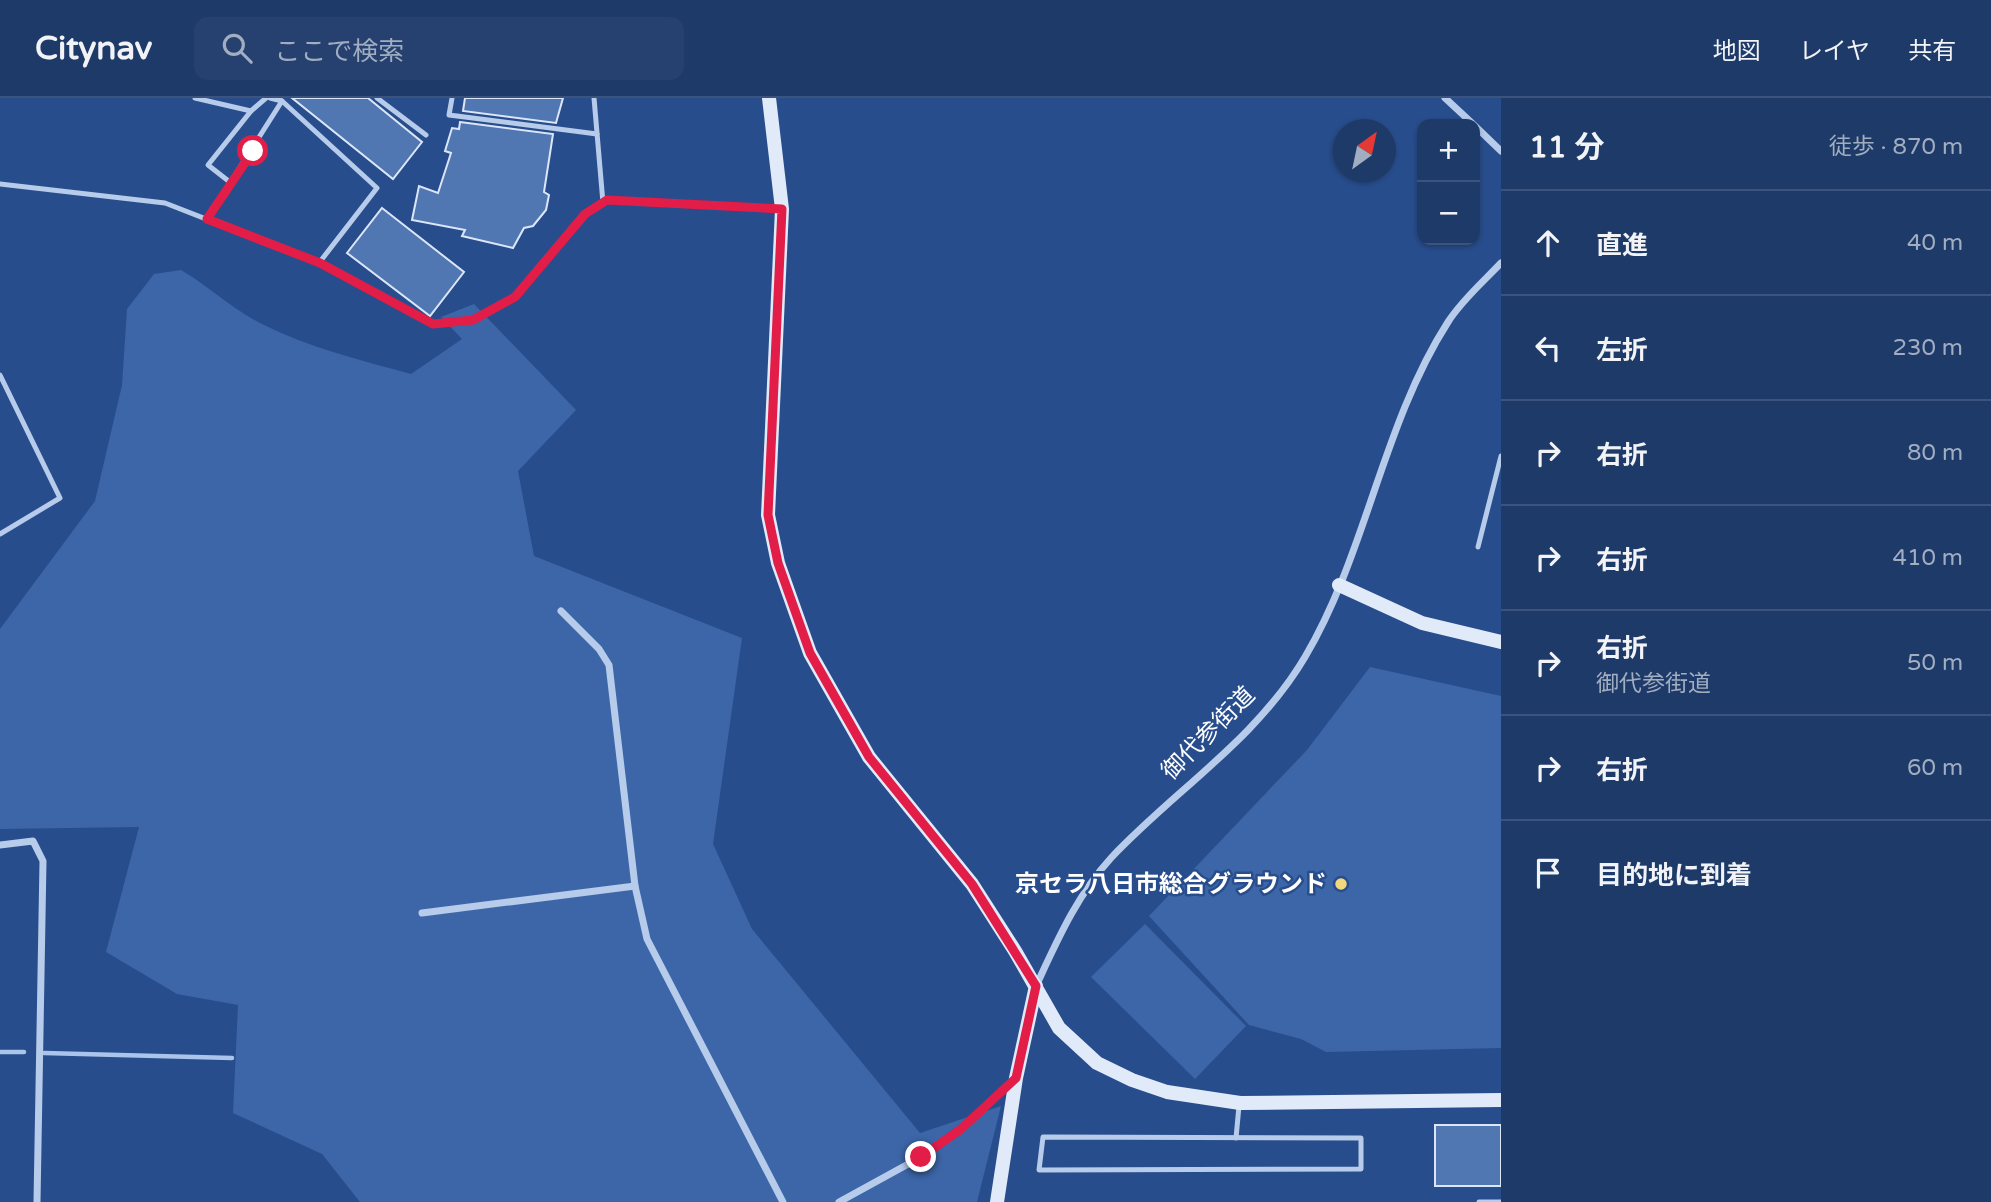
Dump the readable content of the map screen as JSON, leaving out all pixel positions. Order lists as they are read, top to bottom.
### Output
{
  "streets": {
    "street": ["御代参街道"]
  },
  "places": ["京セラ八日市総合グラウンド"],
  "north": "top right",
  "page": {
    "header": "Citynav",
    "search": "ここで検索",
    "nav": ["地図", "レイヤ", "共有"],
    "heading": ["11 分", "徒歩 · 870 m"],
    "map_buttons": ["+", "−"],
    "list": [
      ["直進", "40 m"],
      ["左折", "230 m"],
      ["右折", "80 m"],
      ["右折", "410 m"],
      ["右折", "御代参街道", "50 m"],
      ["右折", "60 m"],
      "目的地に到着"
    ]
  }
}
